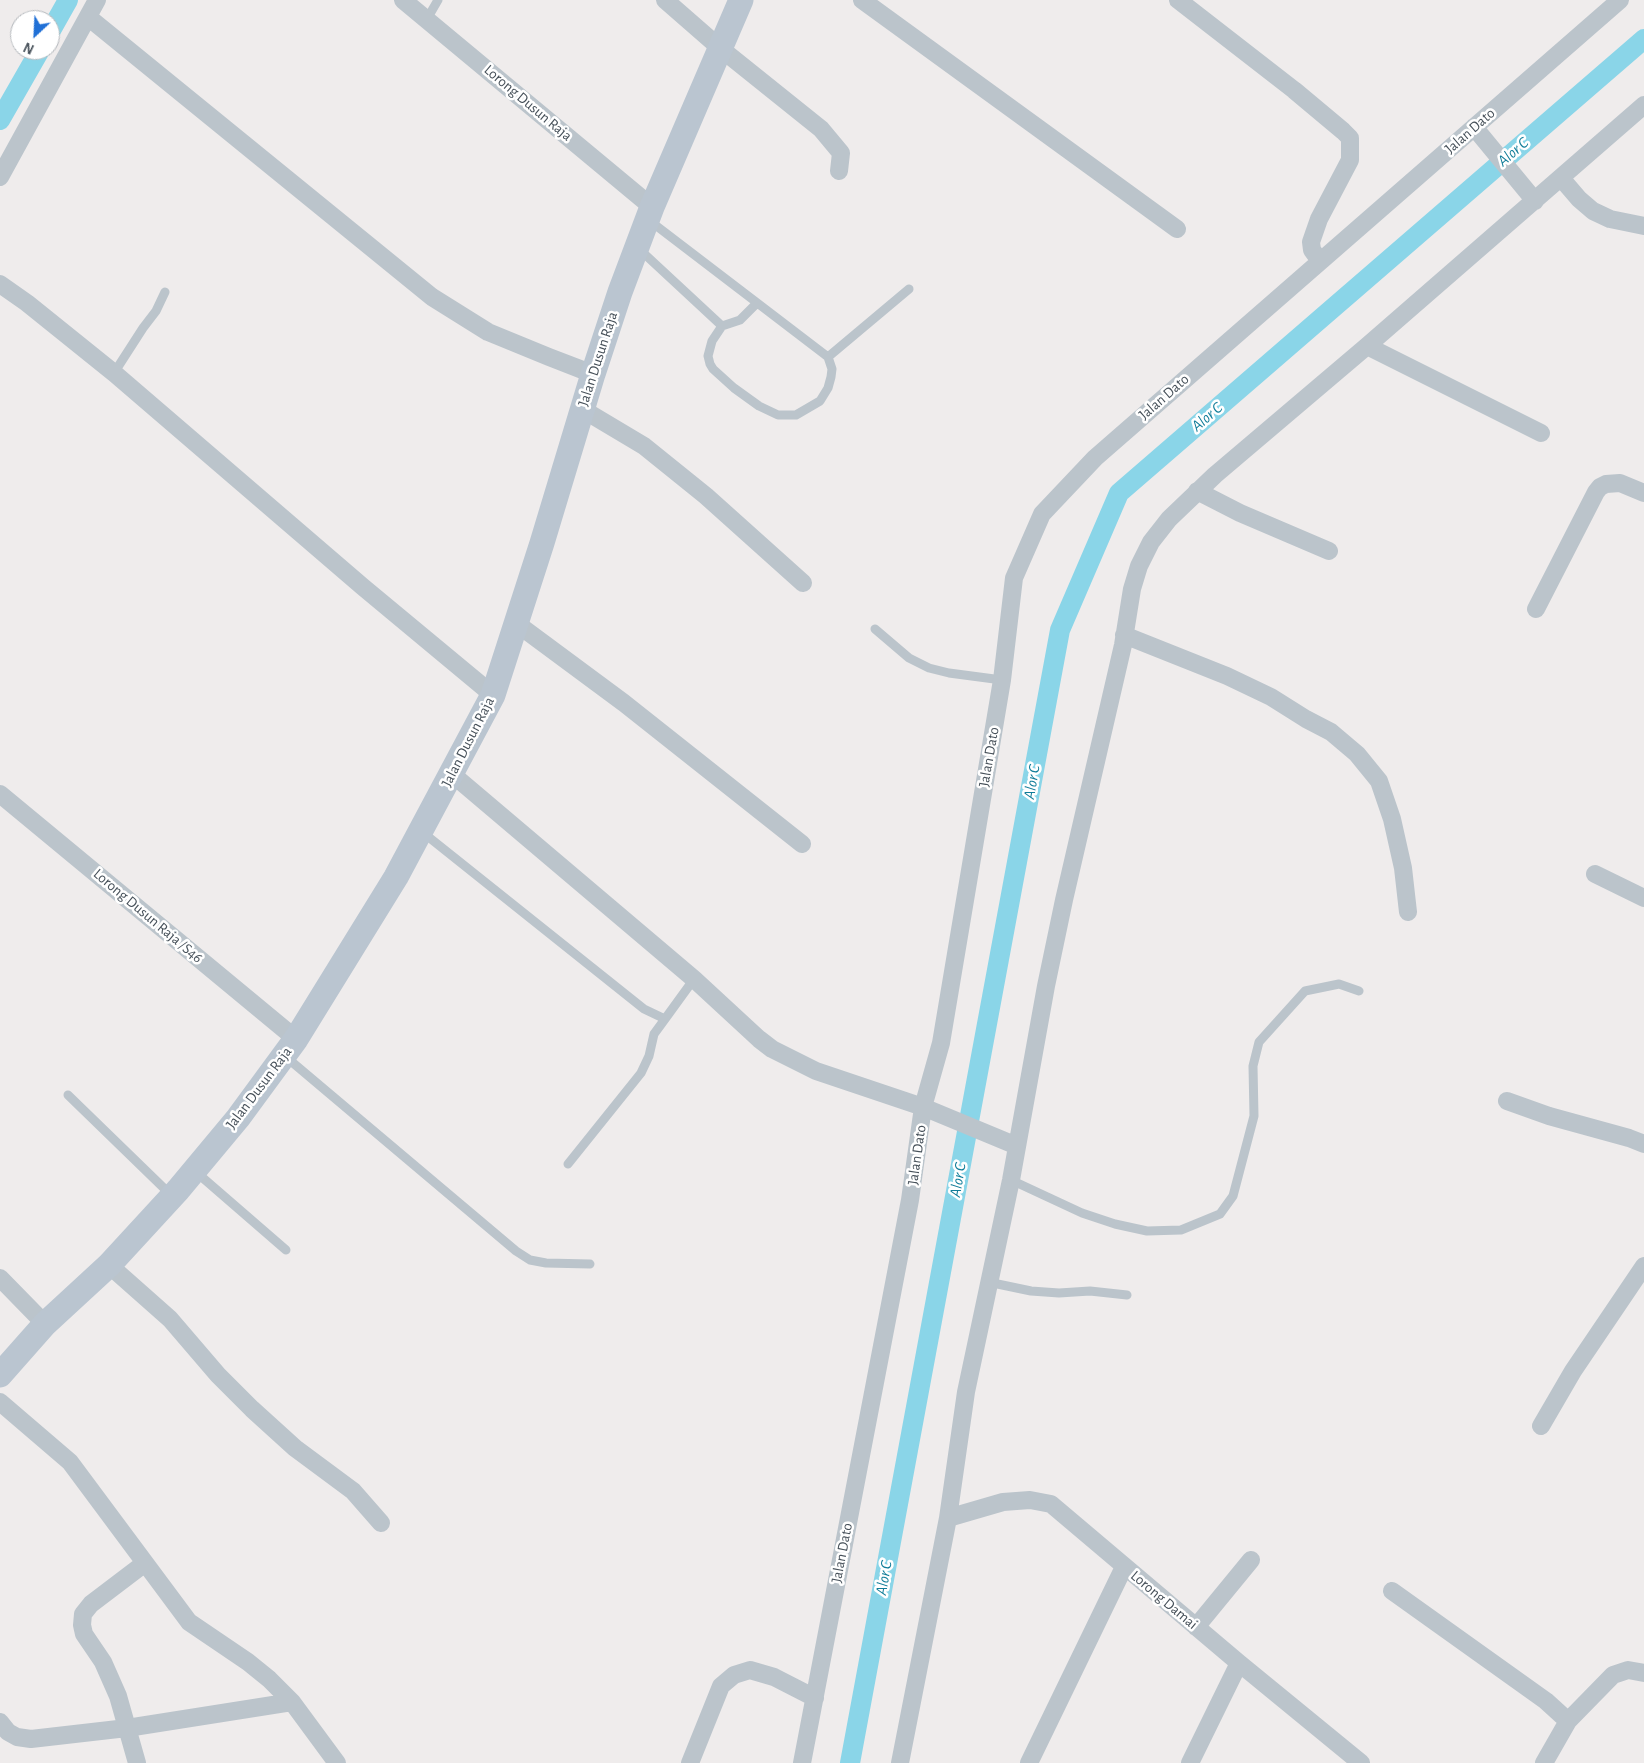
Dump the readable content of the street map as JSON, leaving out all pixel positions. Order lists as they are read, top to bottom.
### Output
{
  "streets": {
    "main road": ["Jalan Dusun Raja"],
    "street": [
      "Lorong Dusun Raja",
      "Jalan Dato",
      "Lorong Dusun Raja /S46",
      "Lorong Damai"
    ]
  },
  "crossings": [
    ["Lorong Dusun Raja", "Jalan Dusun Raja"],
    ["Jalan Dusun Raja", "Lorong Dusun Raja /S46"]
  ],
  "water": ["Alor C"],
  "north": "bottom left"
}
